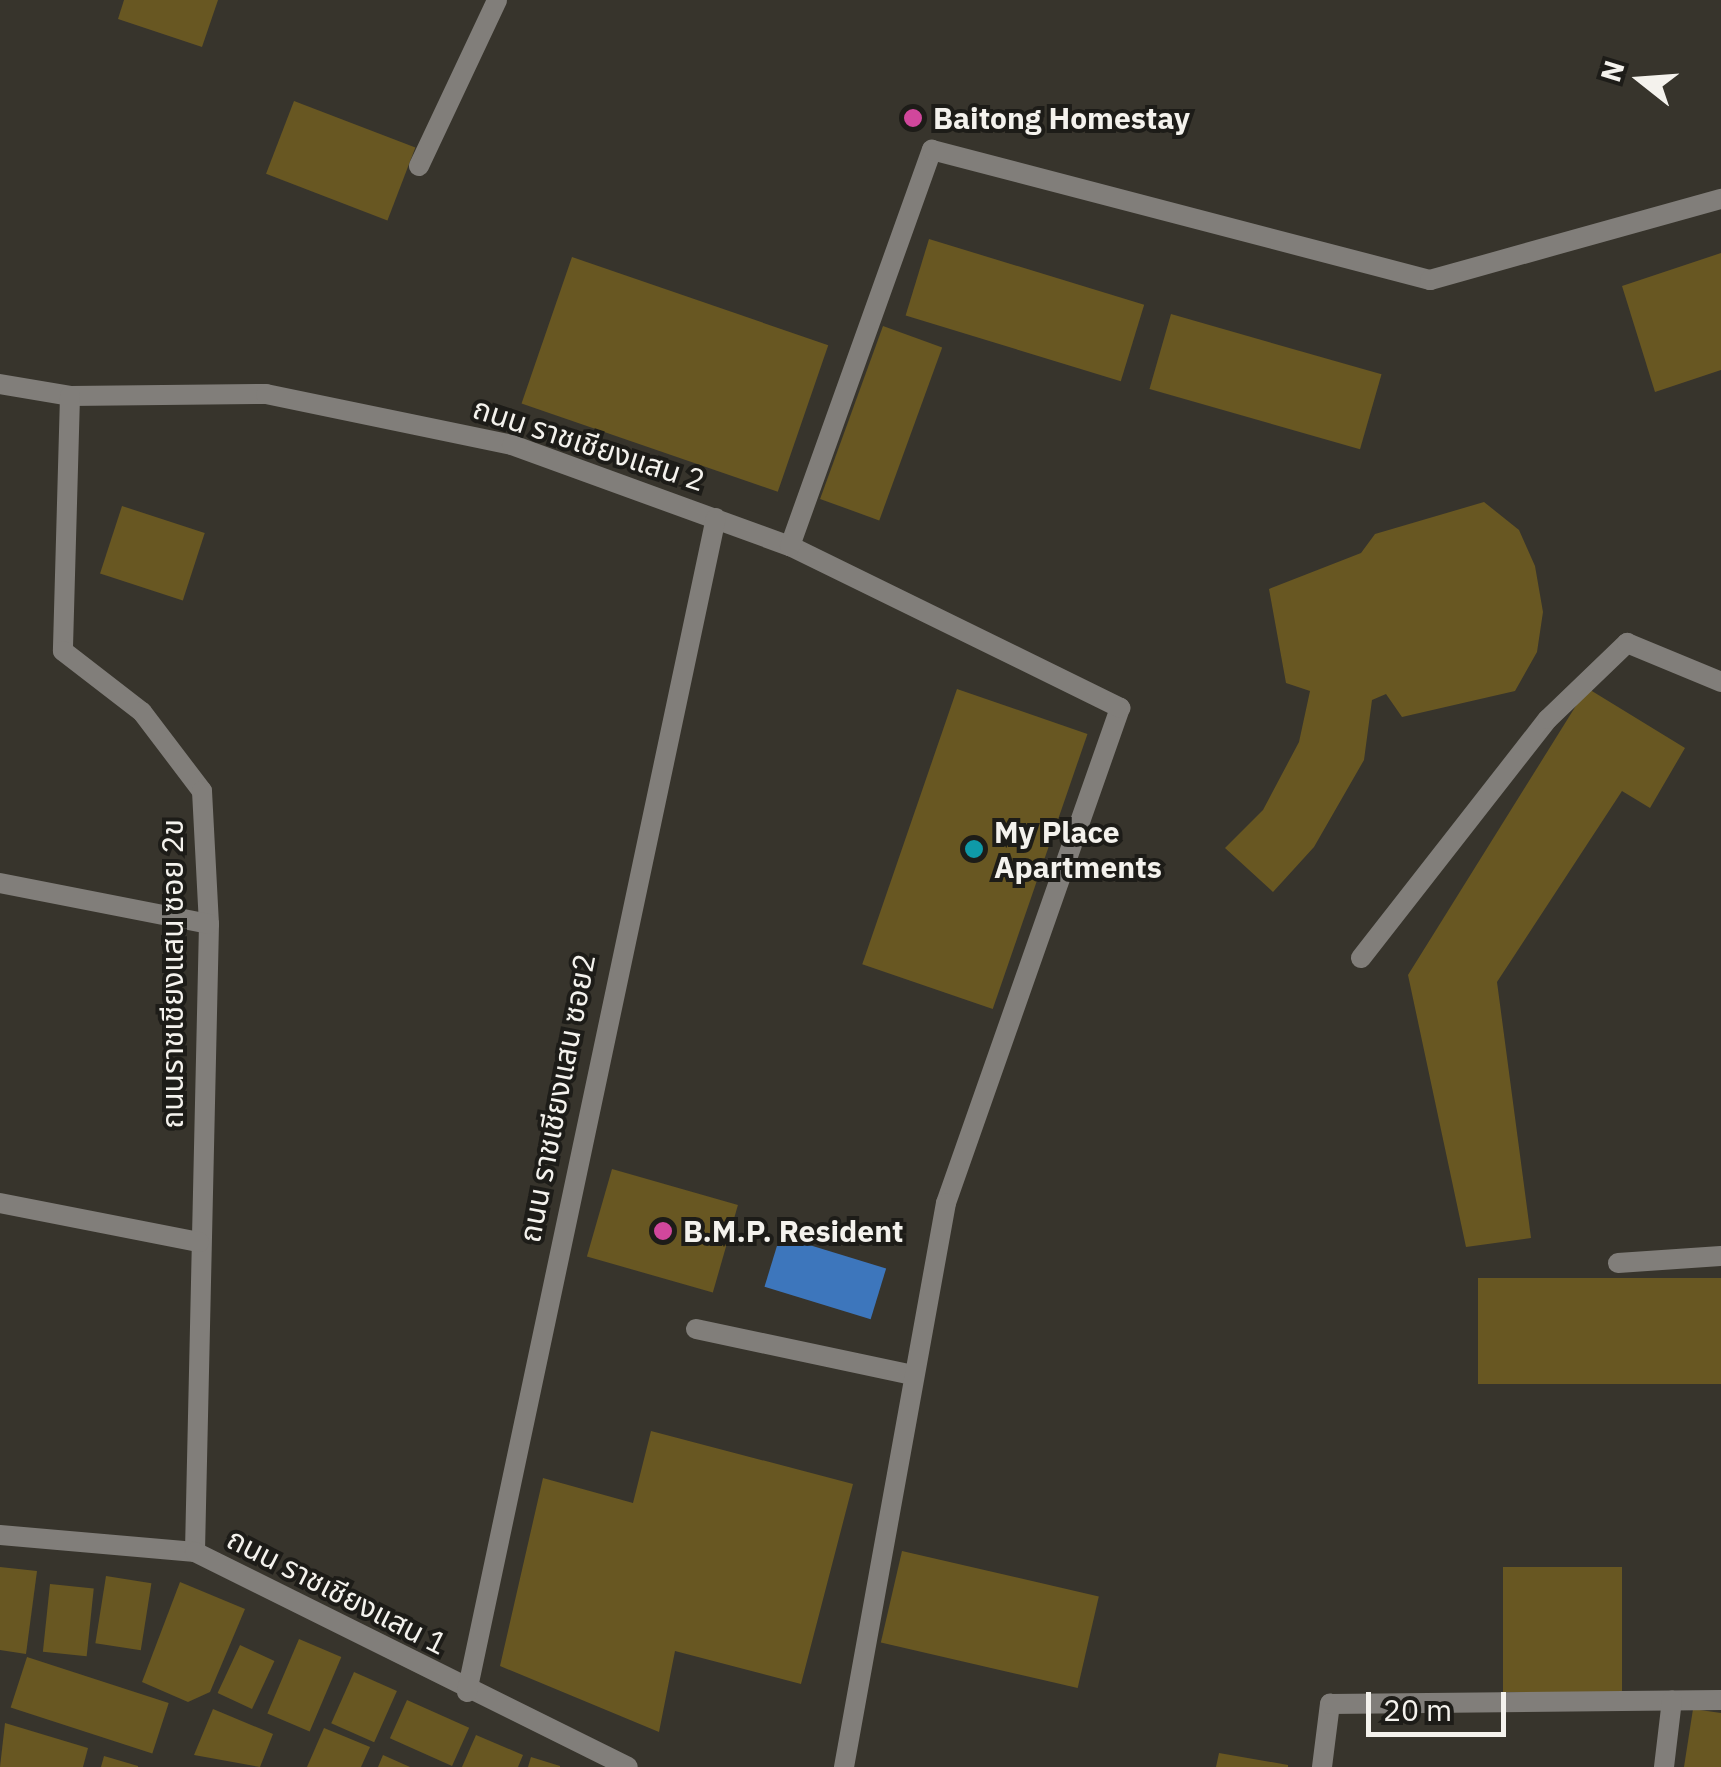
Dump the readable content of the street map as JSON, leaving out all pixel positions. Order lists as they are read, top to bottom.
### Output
{
  "streets": {
    "street": [
      "ถนน ราชเชียงแสน 2",
      "ถนนราชเชียงแสน ซอย 2ข",
      "ถนน ราชเชียงแสน ซอย2",
      "ถนน ราชเชียงแสน 1"
    ]
  },
  "crossings": [
    ["ถนน ราชเชียงแสน 2", "ถนนราชเชียงแสน ซอย 2ข"],
    ["ถนน ราชเชียงแสน 2", "ถนน ราชเชียงแสน ซอย2"],
    ["ถนนราชเชียงแสน ซอย 2ข", "ถนน ราชเชียงแสน 1"],
    ["ถนน ราชเชียงแสน ซอย2", "ถนน ราชเชียงแสน 1"]
  ],
  "places": ["Baitong Homestay", "My Place Apartments", "B.M.P. Resident"],
  "scale_bar": "20 m",
  "north": "left"
}
